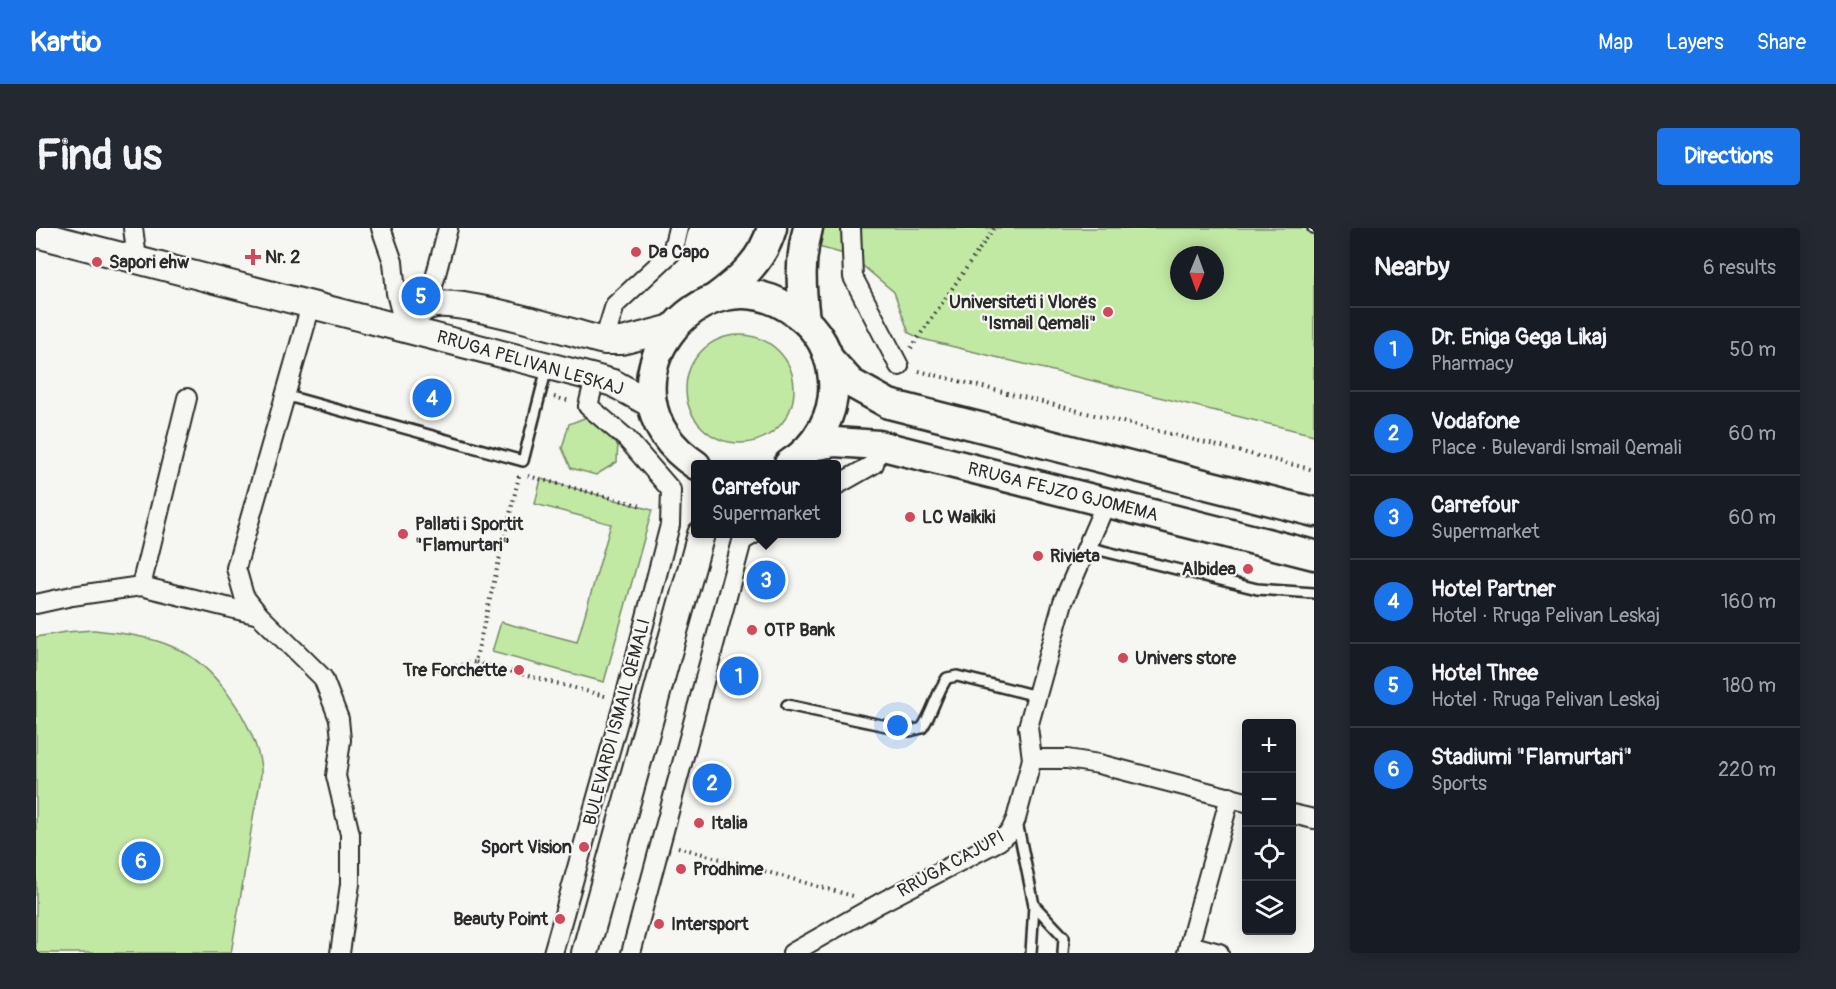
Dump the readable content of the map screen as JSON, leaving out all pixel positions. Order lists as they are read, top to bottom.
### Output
{
  "streets": {
    "main road": ["RRUGA PELIVAN LESKAJ", "RRUGA FEJZO GJOMEMA", "BULEVARDI ISMAIL QEMALI"],
    "street": ["RRUGA CAJUPI"]
  },
  "places": {
    "other": [
      "Da Capo",
      "Sapori ehw",
      "Universiteti i Vlorës \"Ismail Qemali\"",
      "LC Waikiki",
      "Pallati i Sportit \"Flamurtari\"",
      "Rivieta",
      "Albidea",
      "OTP Bank",
      "Univers store",
      "Tre Forchette",
      "Italia",
      "Sport Vision",
      "Prodhime",
      "Beauty Point",
      "Intersport"
    ],
    "health": ["Nr. 2"]
  },
  "north": "bottom",
  "page": {
    "header": "Kartio",
    "nav": ["Map", "Layers", "Share"],
    "buttons": "Directions",
    "title": "Find us",
    "heading": ["Nearby", "6 results"],
    "pins": [
      "5",
      "4",
      "3",
      "1",
      "2",
      "6"
    ],
    "list": [
      {
        "mark": "1",
        "name": "Dr. Eniga Gega Likaj",
        "note": "Pharmacy",
        "value": "50 m"
      },
      {
        "mark": "2",
        "name": "Vodafone",
        "note": "Place · Bulevardi Ismail Qemali",
        "value": "60 m"
      },
      {
        "mark": "3",
        "name": "Carrefour",
        "note": "Supermarket",
        "value": "60 m"
      },
      {
        "mark": "4",
        "name": "Hotel Partner",
        "note": "Hotel · Rruga Pelivan Leskaj",
        "value": "160 m"
      },
      {
        "mark": "5",
        "name": "Hotel Three",
        "note": "Hotel · Rruga Pelivan Leskaj",
        "value": "180 m"
      },
      {
        "mark": "6",
        "name": "Stadiumi \"Flamurtari\"",
        "note": "Sports",
        "value": "220 m"
      }
    ],
    "popup": ["Carrefour", "Supermarket"],
    "map_buttons": ["+", "−"]
  }
}
